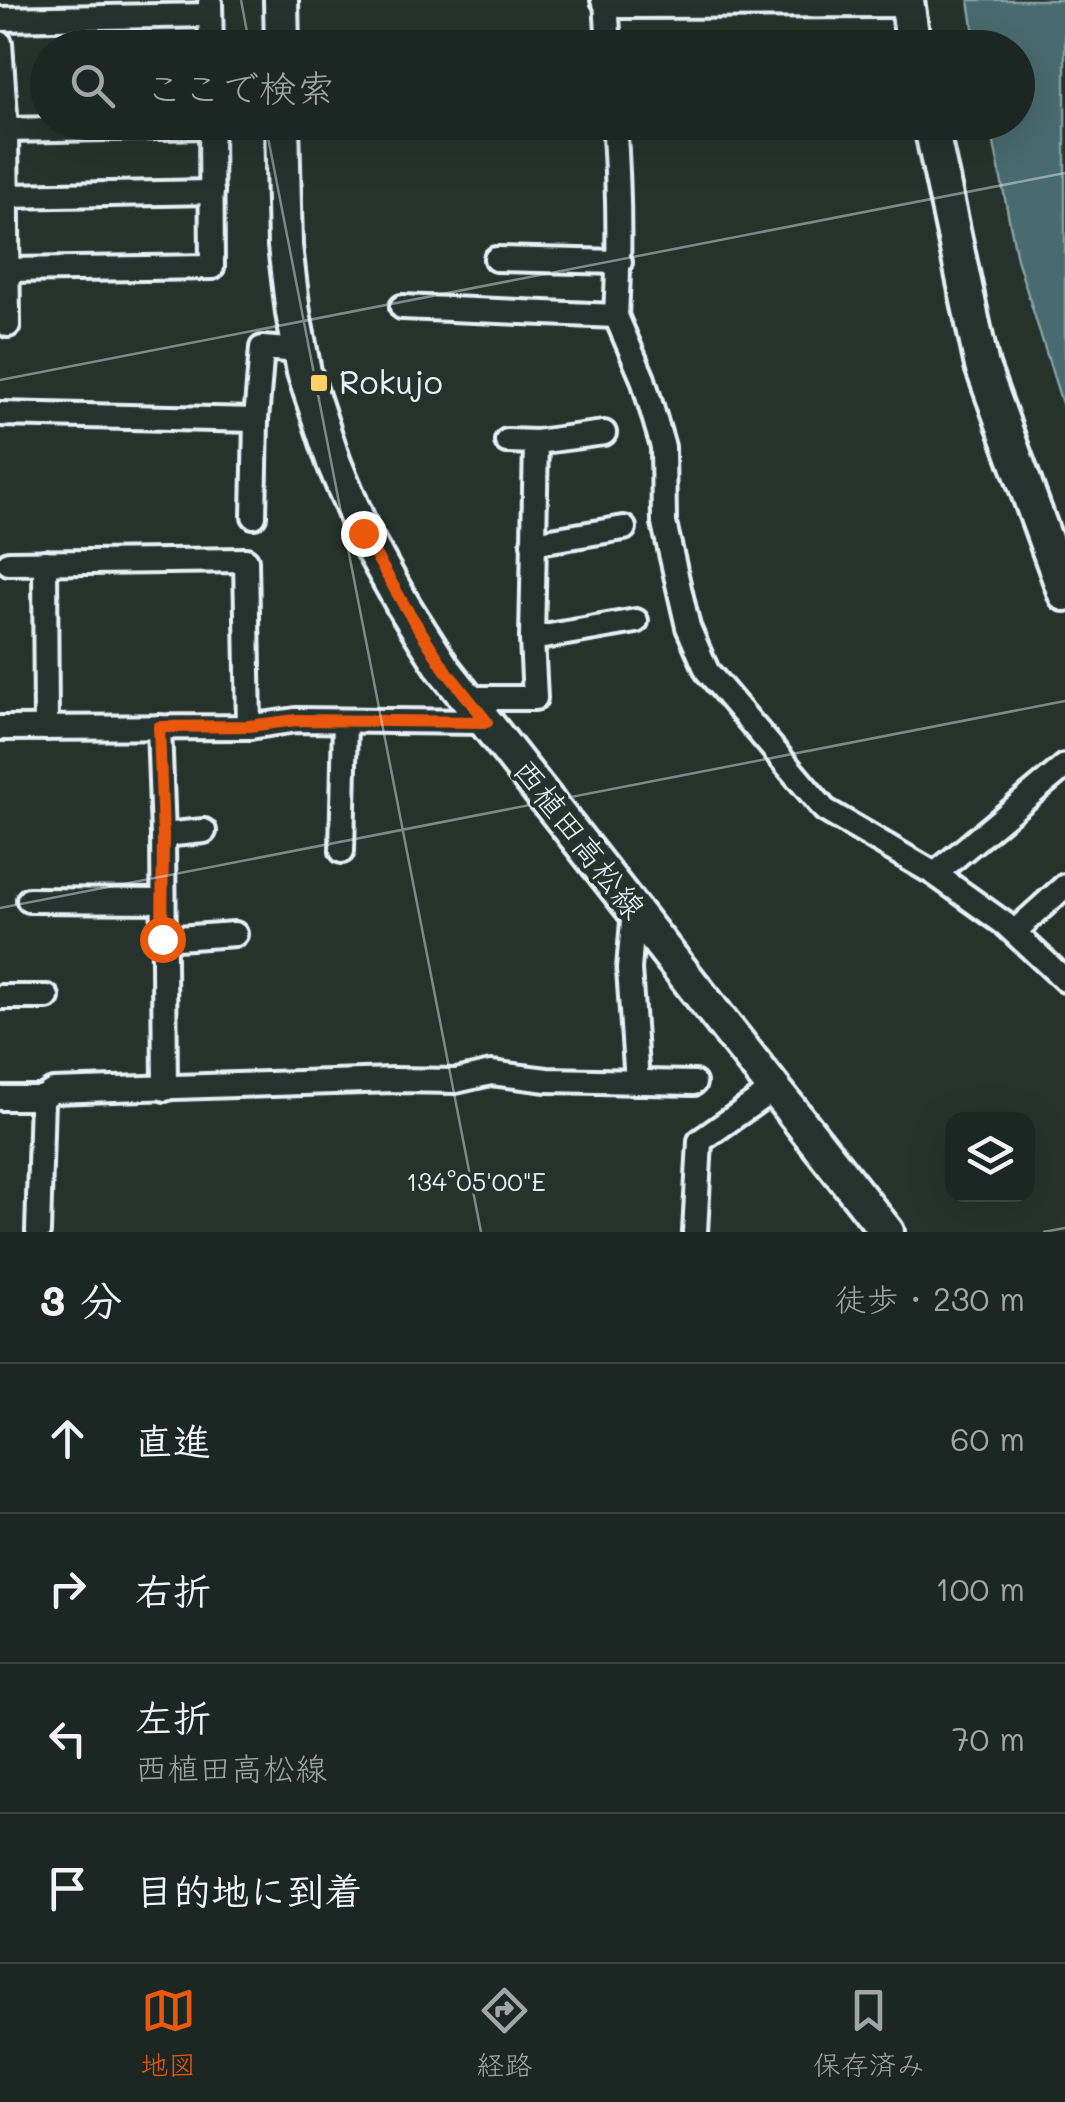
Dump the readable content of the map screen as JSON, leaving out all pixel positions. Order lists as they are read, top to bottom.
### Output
{
  "streets": {
    "main road": ["西植田高松線"]
  },
  "places": {
    "transit": ["Rokujo"]
  },
  "page": {
    "search": "ここで検索",
    "heading": ["3 分", "徒歩 · 230 m"],
    "list": [
      ["直進", "60 m"],
      ["右折", "100 m"],
      ["左折", "西植田高松線", "70 m"],
      "目的地に到着"
    ],
    "nav": ["地図", "経路", "保存済み"]
  },
  "coordinates": ["134°05'00\"E"]
}
